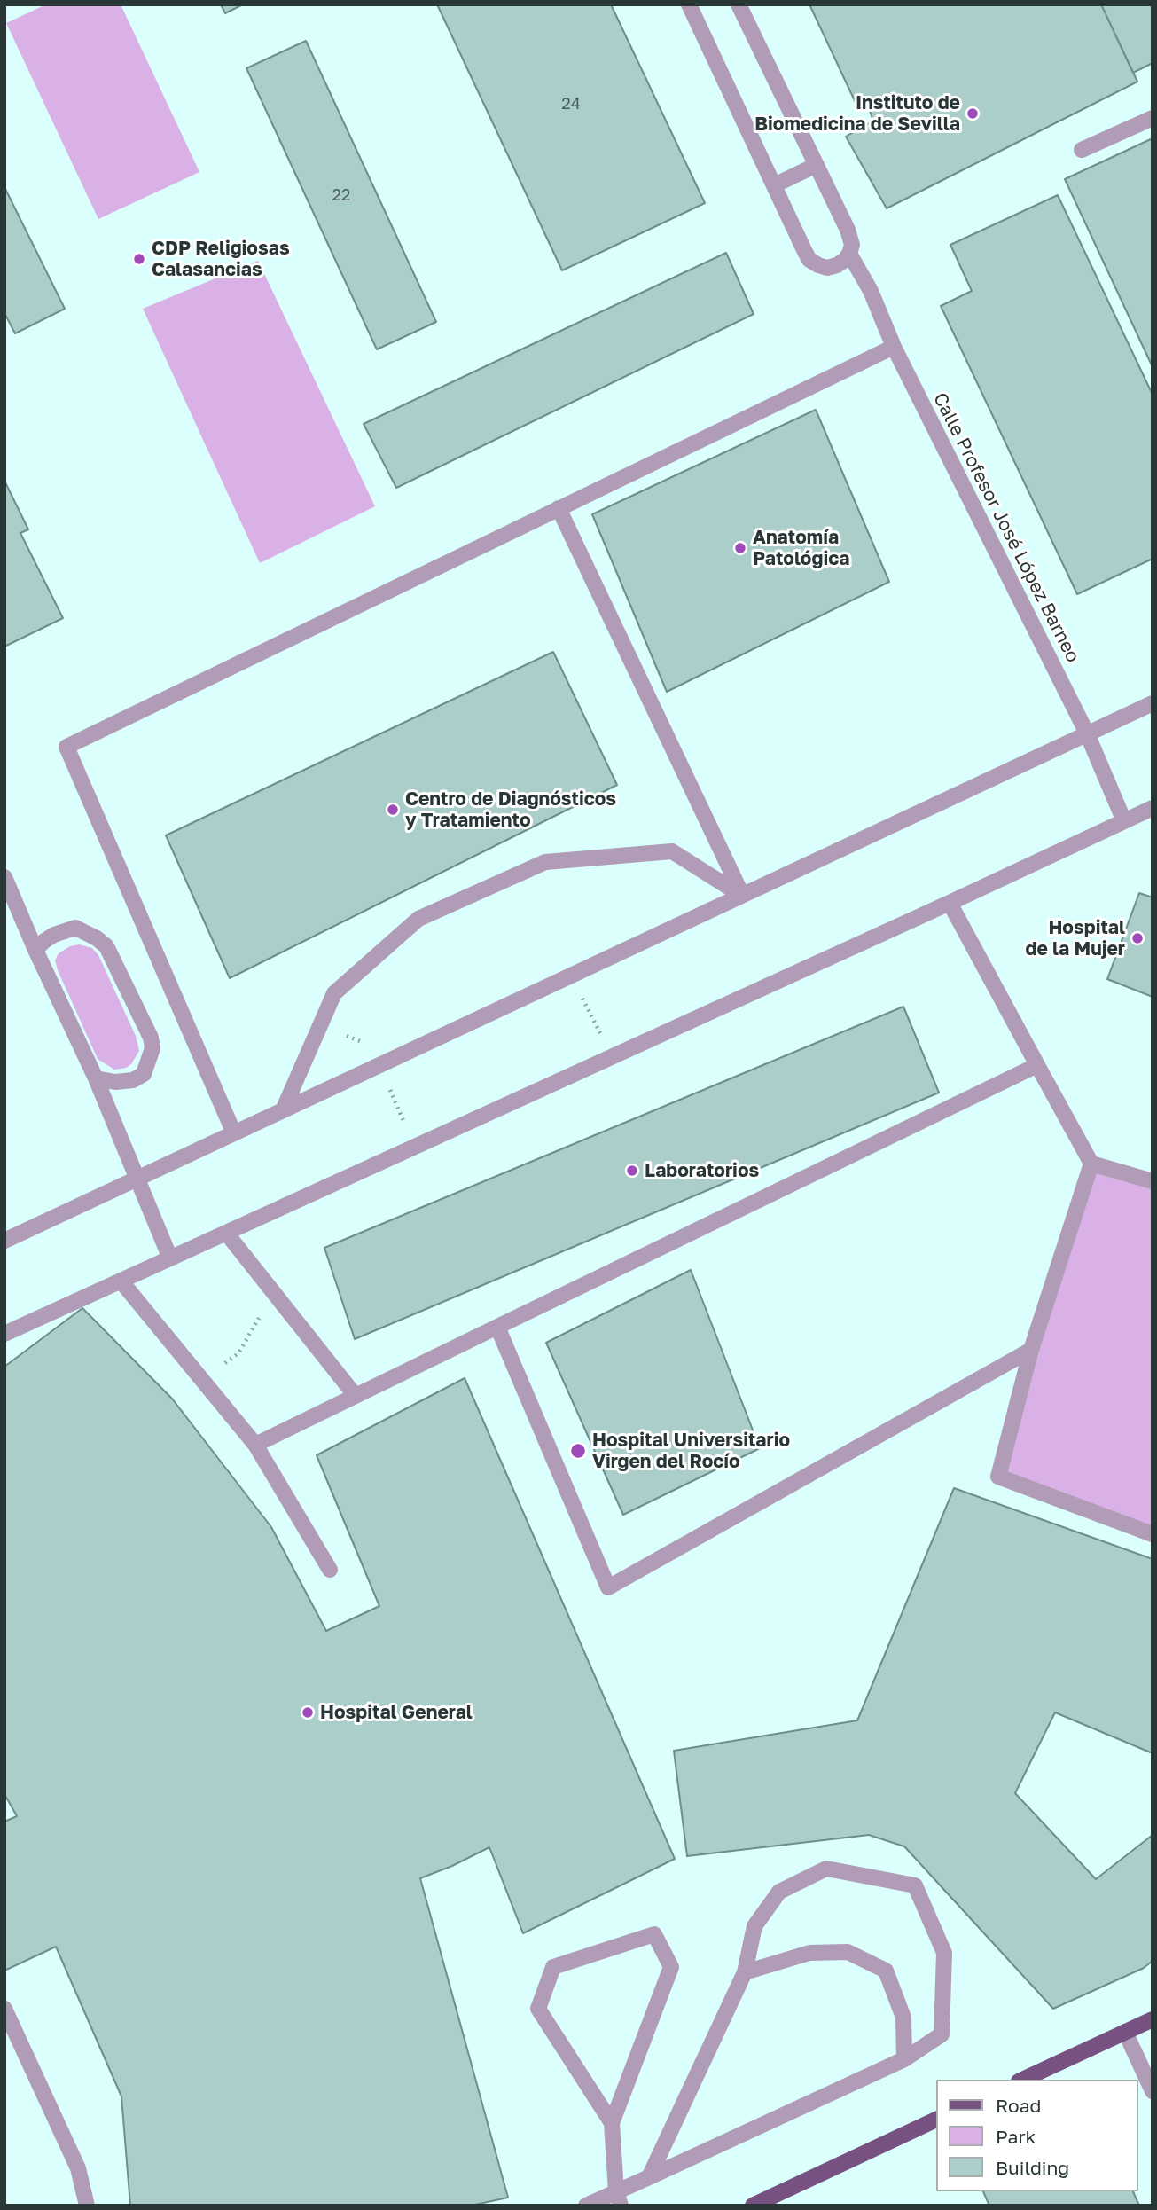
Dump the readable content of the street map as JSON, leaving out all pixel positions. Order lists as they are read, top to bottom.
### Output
{
  "streets": {
    "street": ["Calle Profesor José López Barneo"]
  },
  "places": [
    "Instituto de Biomedicina de Sevilla",
    "CDP Religiosas Calasancias",
    "Anatomía Patológica",
    "Centro de Diagnósticos y Tratamiento",
    "Hospital de la Mujer",
    "Laboratorios",
    "Hospital Universitario Virgen del Rocío",
    "Hospital General"
  ],
  "house_numbers": ["24", "22"],
  "legend": ["Road", "Park", "Building"]
}
